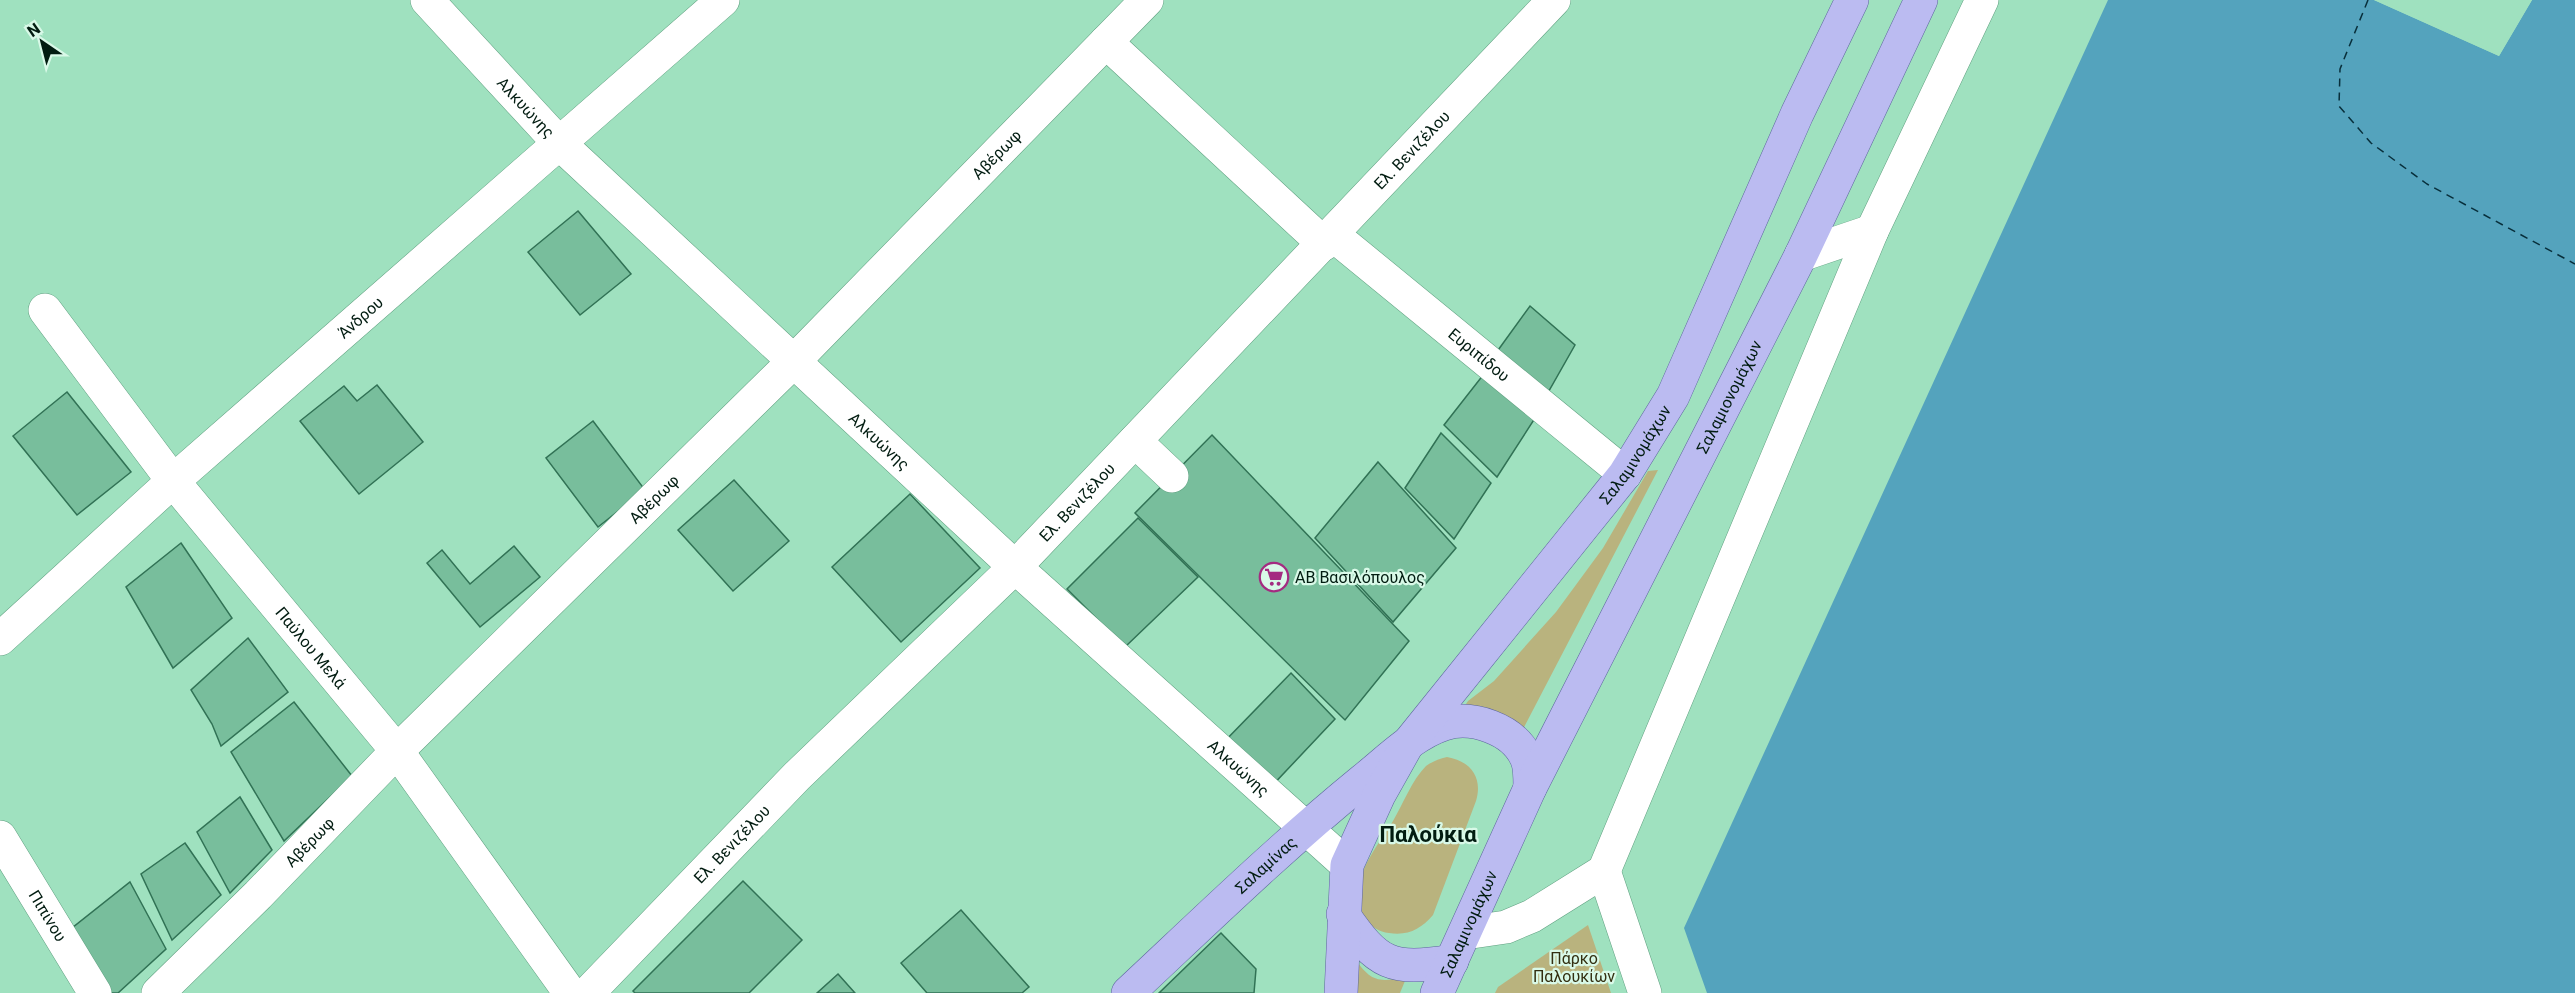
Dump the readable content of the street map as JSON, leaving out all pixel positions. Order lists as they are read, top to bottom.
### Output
{
  "streets": {
    "main road": ["Σαλαμιονομάχων", "Σαλαμινομάχων", "Σαλαμίνας"],
    "street": [
      "Αλκυώνης",
      "Ελ. Βενιζέλου",
      "Αβέρωφ",
      "Άνδρου",
      "Ευριπίδου",
      "Παύλου Μελά",
      "Πιπίνου"
    ]
  },
  "crossings": [
    ["Αλκυώνης", "Ελ. Βενιζέλου"],
    ["Αλκυώνης", "Αβέρωφ"],
    ["Αλκυώνης", "Άνδρου"],
    ["Αλκυώνης", "Σαλαμινομάχων"],
    ["Αλκυώνης", "Σαλαμίνας"],
    ["Ελ. Βενιζέλου", "Ευριπίδου"],
    ["Αβέρωφ", "Ευριπίδου"],
    ["Αβέρωφ", "Παύλου Μελά"],
    ["Άνδρου", "Παύλου Μελά"],
    ["Ευριπίδου", "Σαλαμινομάχων"],
    ["Σαλαμιονομάχων", "Σαλαμινομάχων"],
    ["Σαλαμινομάχων", "Σαλαμίνας"]
  ],
  "districts": ["Παλούκια"],
  "parks": ["Πάρκο Παλουκίων"],
  "places": {
    "supermarket": ["ΑΒ Βασιλόπουλος"]
  },
  "north": "top left"
}
